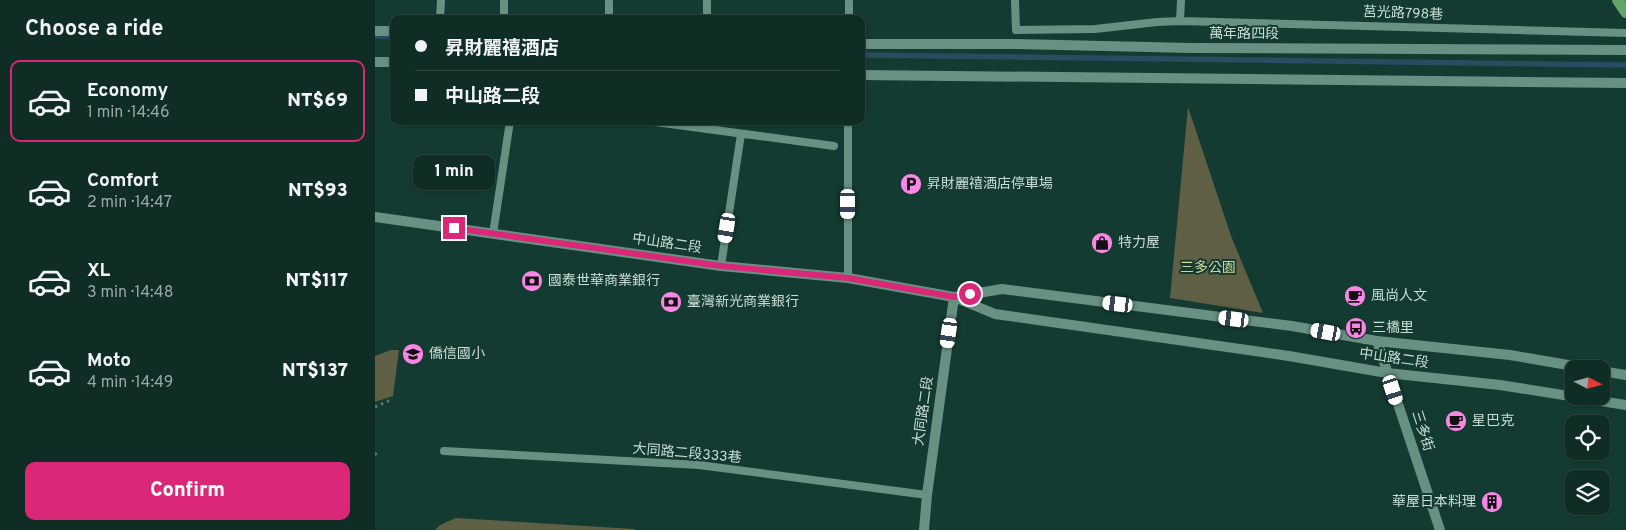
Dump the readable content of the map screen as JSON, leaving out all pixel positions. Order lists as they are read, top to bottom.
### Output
{
  "streets": {
    "street": [
      "萬年路四段",
      "中山路二段",
      "大同路二段",
      "三多街"
    ],
    "lane": ["莒光路798巷", "大同路二段333巷"]
  },
  "crossings": [
    ["中山路二段", "大同路二段"],
    ["中山路二段", "三多街"],
    ["大同路二段", "大同路二段333巷"]
  ],
  "parks": ["三多公園"],
  "places": {
    "parking": ["昇財麗禧酒店停車場"],
    "shop": ["特力屋"],
    "bank": ["國泰世華商業銀行", "臺灣新光商業銀行"],
    "cafe": ["風尚人文", "星巴克"],
    "bus stop": ["三橋里"],
    "school or university": ["僑信國小"],
    "building": ["華屋日本料理"]
  },
  "north": "right",
  "page": {
    "heading": "Choose a ride",
    "banner": ["昇財麗禧酒店", "中山路二段"],
    "list": [
      {
        "name": "Economy",
        "note": "1 min · 14:46",
        "value": "NT$69"
      },
      {
        "name": "Comfort",
        "note": "2 min · 14:47",
        "value": "NT$93"
      },
      {
        "name": "XL",
        "note": "3 min · 14:48",
        "value": "NT$117"
      },
      {
        "name": "Moto",
        "note": "4 min · 14:49",
        "value": "NT$137"
      }
    ],
    "bubble": "1 min",
    "buttons": "Confirm"
  }
}
